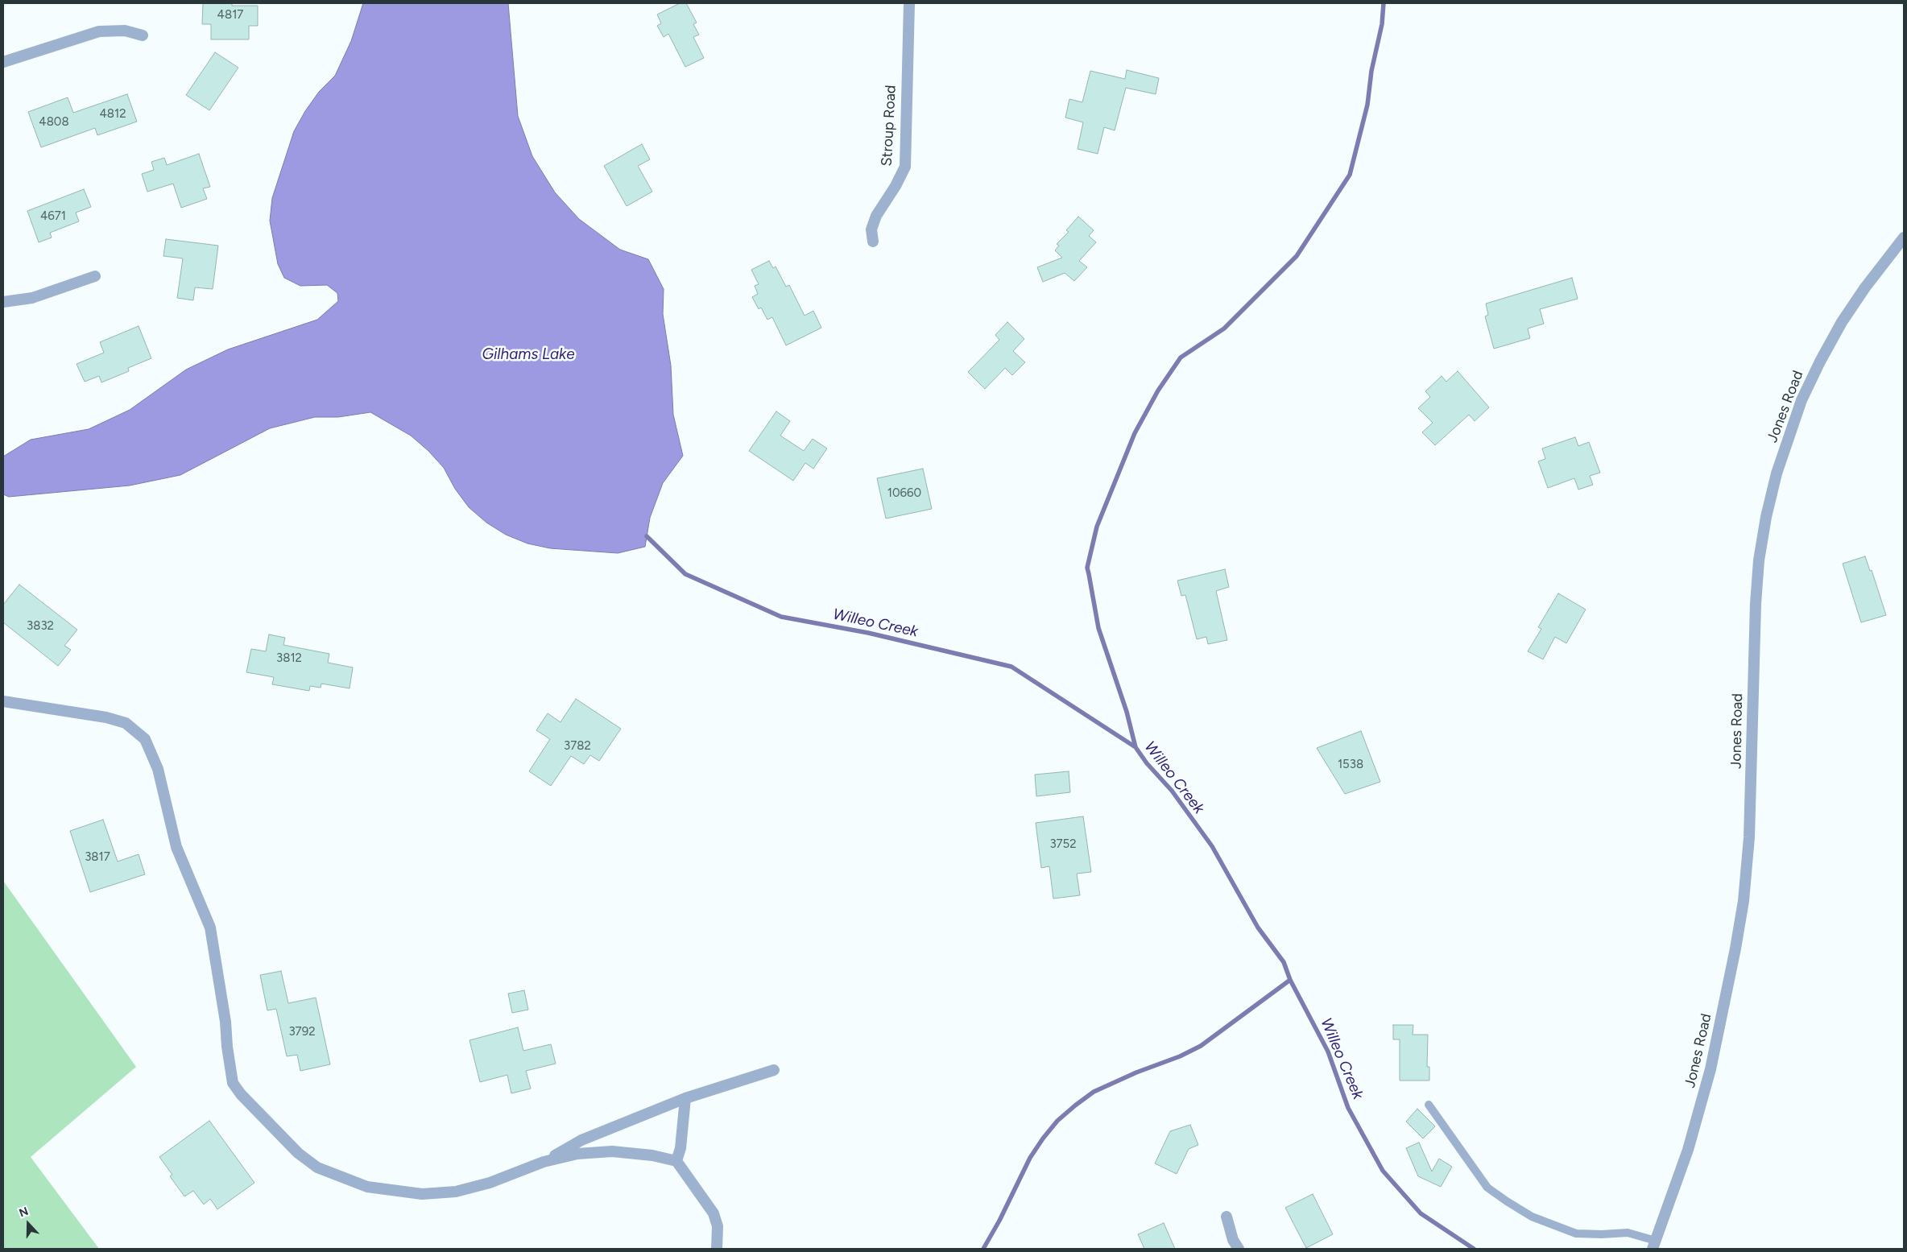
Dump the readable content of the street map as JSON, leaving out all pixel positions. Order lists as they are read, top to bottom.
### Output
{
  "streets": {
    "street": ["Stroup Road", "Jones Road"]
  },
  "water": ["Gilhams Lake", "Willeo Creek"],
  "house_numbers": [
    "4817",
    "4812",
    "4808",
    "4671",
    "10660",
    "3832",
    "3812",
    "3782",
    "1538",
    "3752",
    "3817",
    "3792"
  ],
  "north": "top"
}
